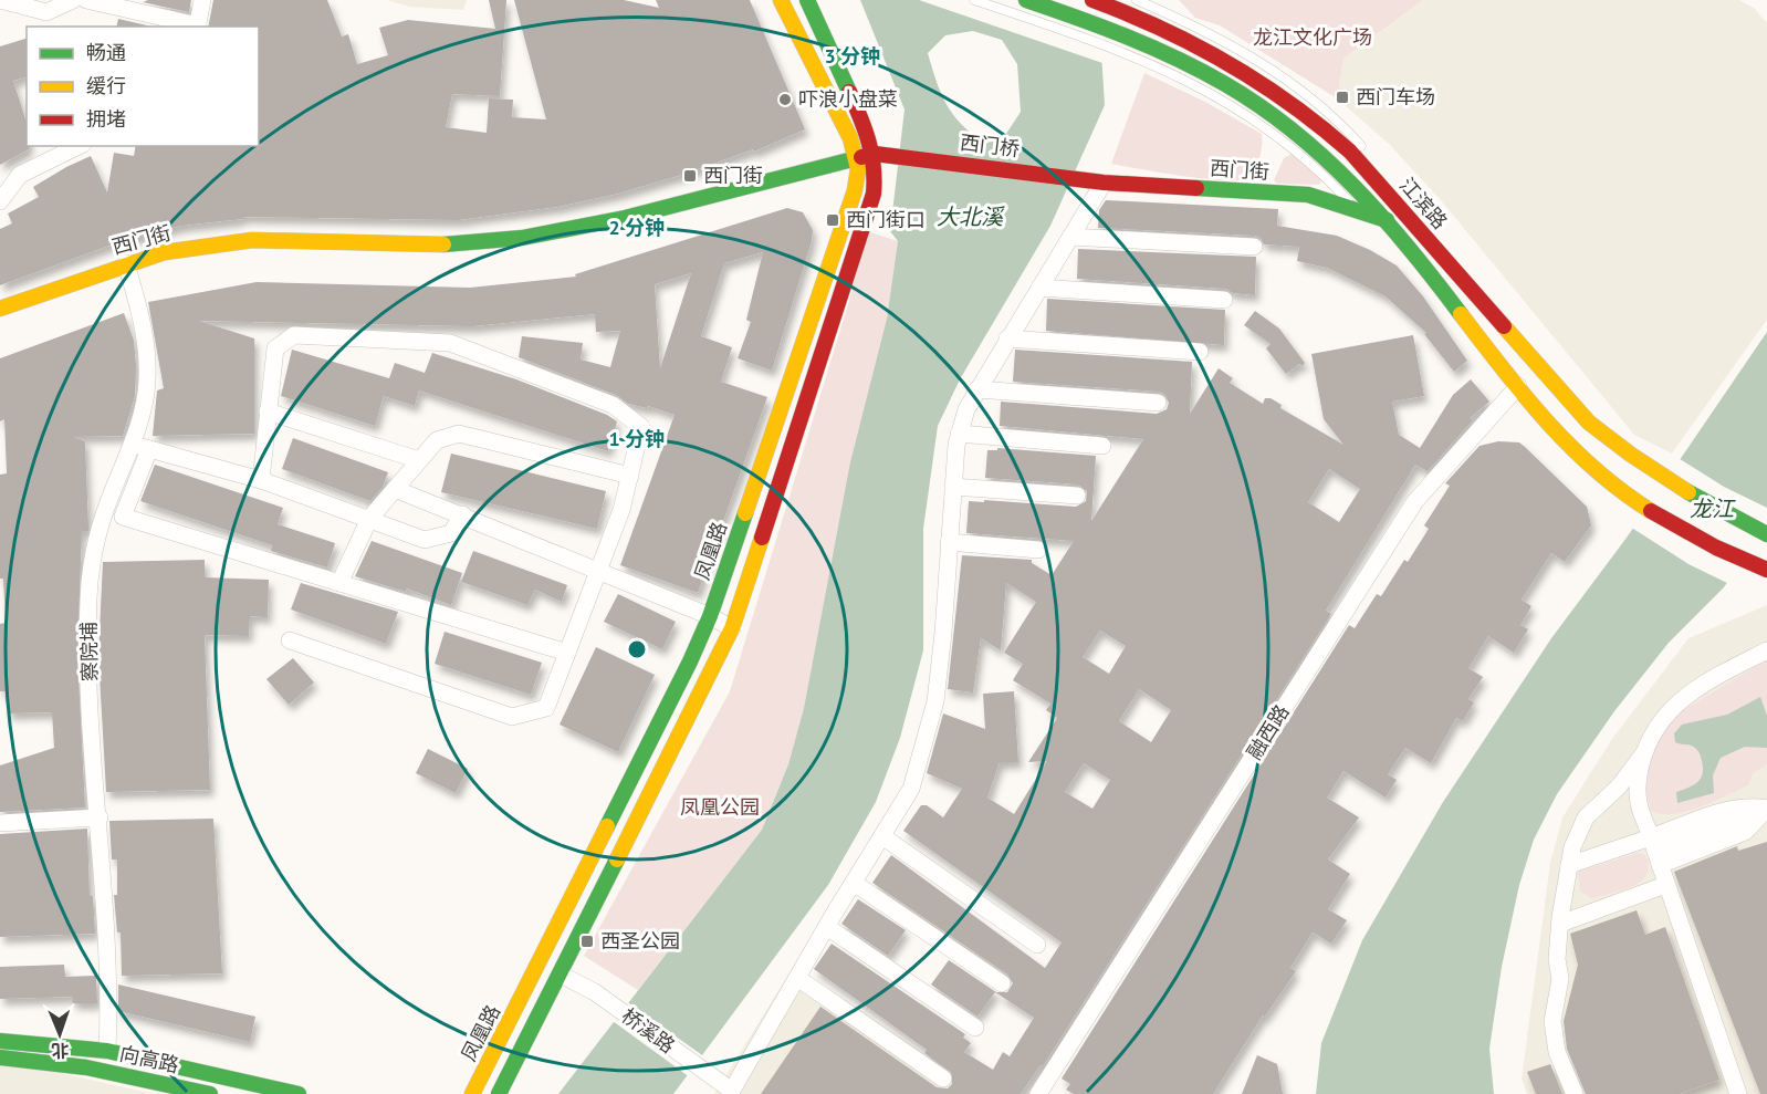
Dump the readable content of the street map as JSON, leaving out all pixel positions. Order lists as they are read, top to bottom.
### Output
{
  "streets": {
    "street": [
      "西门桥",
      "西门街",
      "江滨路",
      "凤凰路",
      "察院埔",
      "融西路",
      "桥溪路",
      "向高路"
    ]
  },
  "crossings": [
    ["西门桥", "西门街"],
    ["西门街", "江滨路"],
    ["西门街", "凤凰路"],
    ["西门街", "察院埔"],
    ["江滨路", "融西路"]
  ],
  "water": ["大北溪", "龙江"],
  "parks": ["龙江文化广场", "凤凰公园"],
  "places": {
    "transit": [
      "西门车场",
      "西门街",
      "西门街口",
      "西圣公园"
    ],
    "other": ["吓浪小盘菜"]
  },
  "legend": ["畅通", "缓行", "拥堵"],
  "north": "bottom",
  "rings": ["3 分钟", "2 分钟", "1 分钟"]
}
